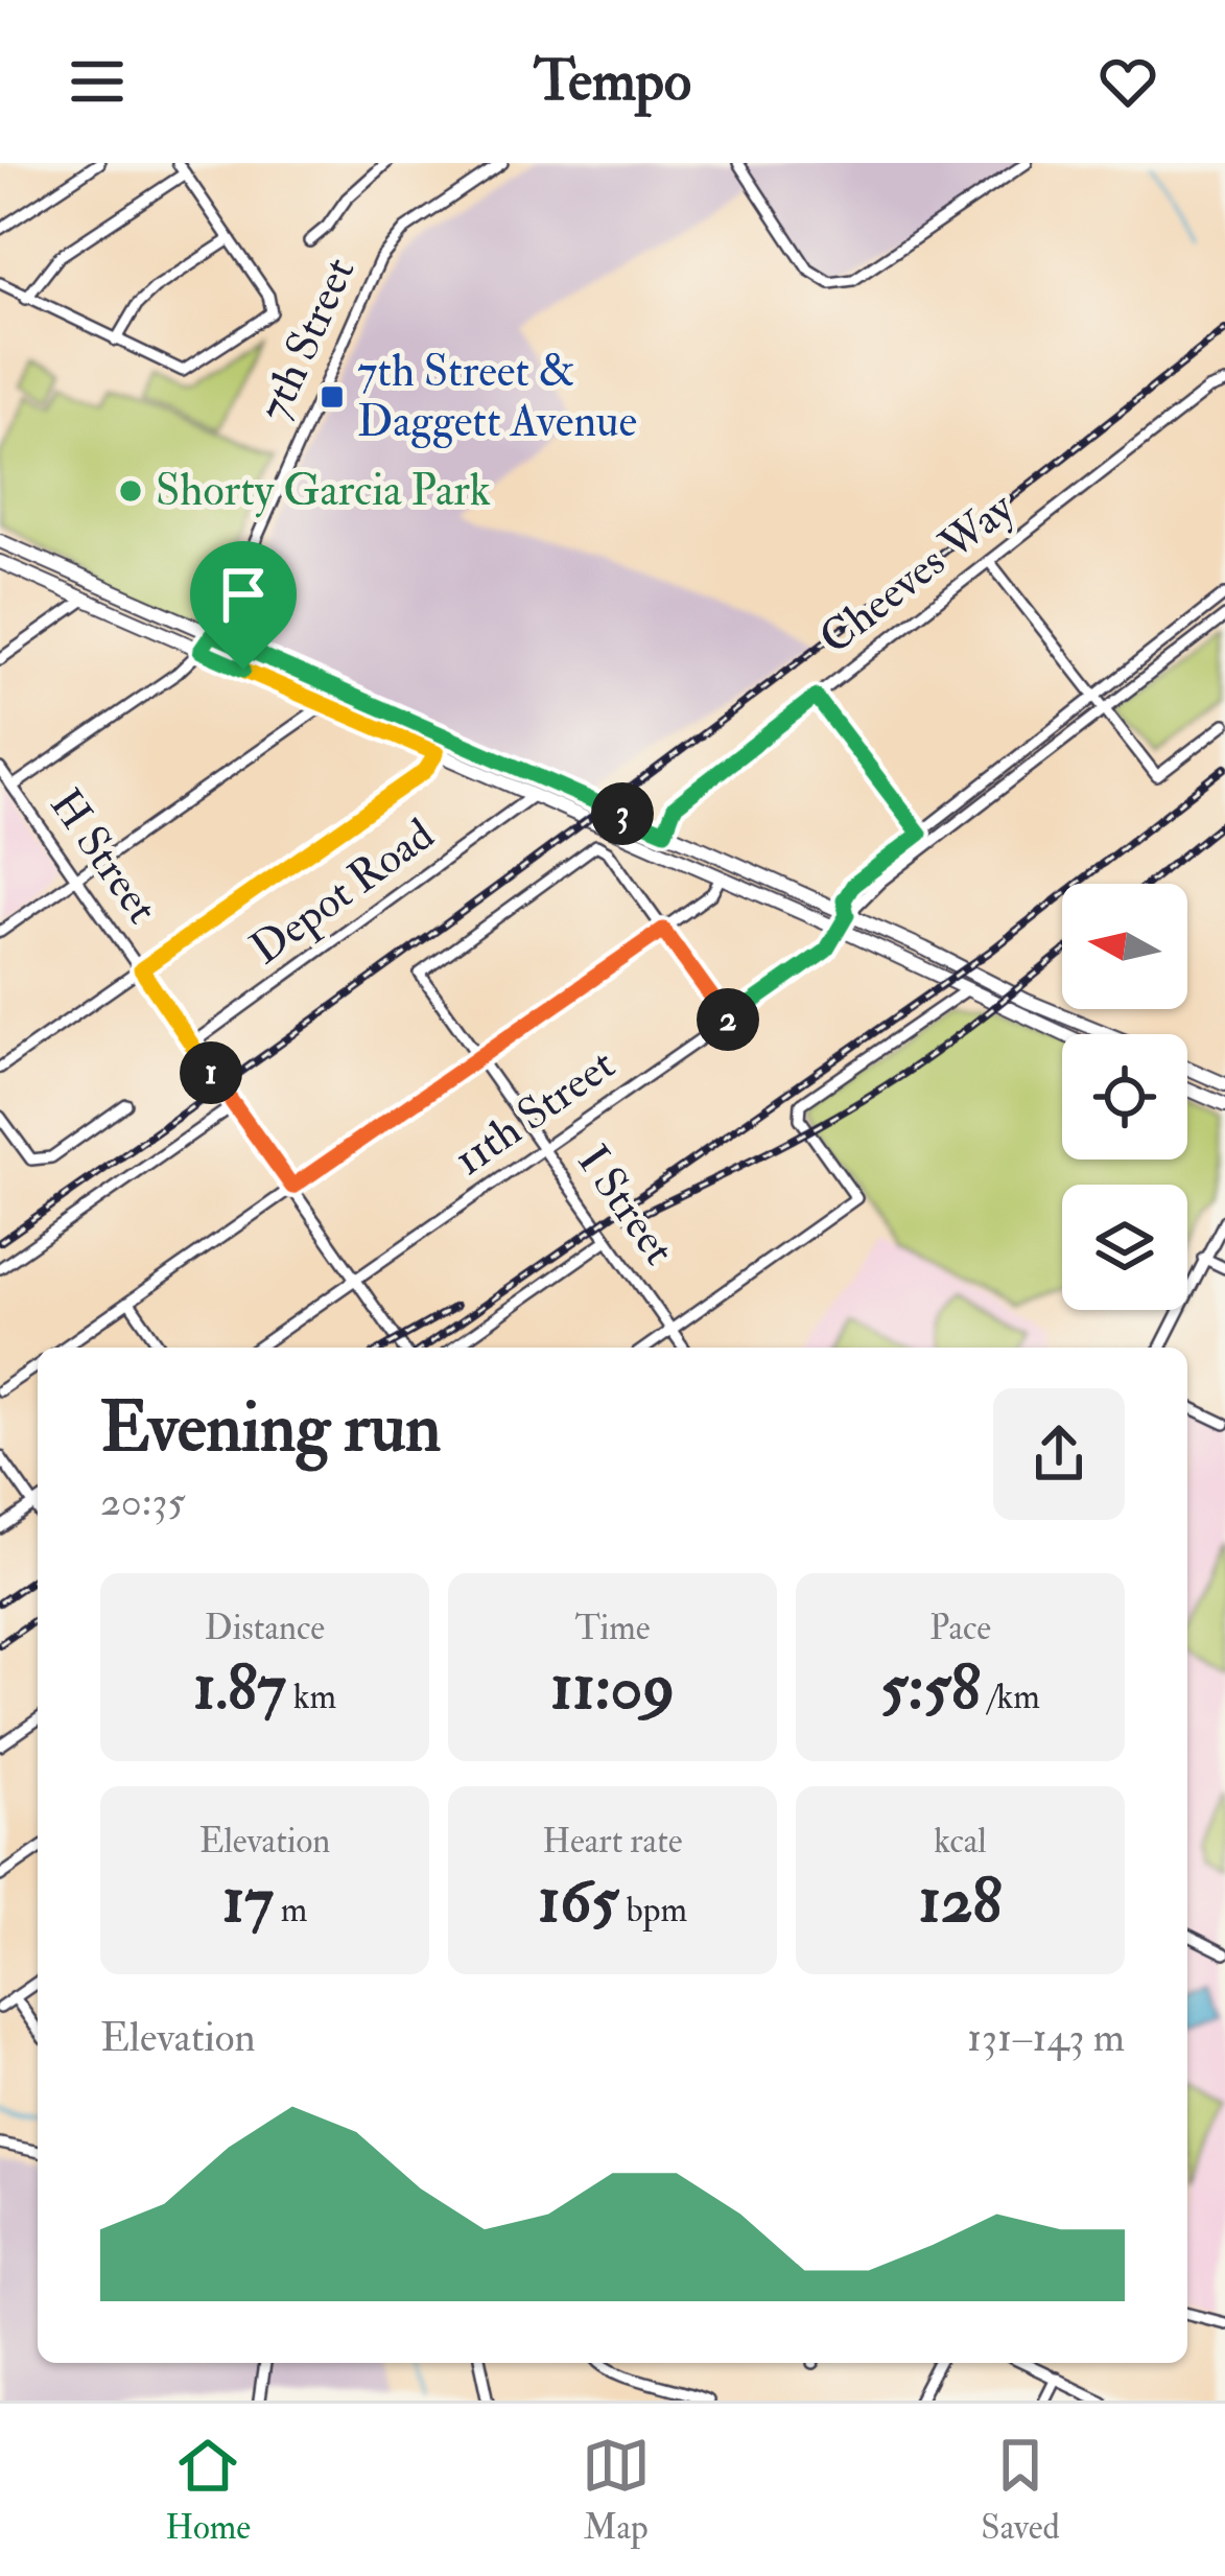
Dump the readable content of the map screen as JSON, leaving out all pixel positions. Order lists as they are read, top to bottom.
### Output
{
  "streets": {
    "street": [
      "7th Street",
      "Cheeves Way",
      "H Street",
      "Depot Road",
      "11th Street",
      "I Street"
    ]
  },
  "crossings": [
    ["7th Street", "H Street"],
    ["H Street", "Depot Road"],
    ["H Street", "11th Street"],
    ["11th Street", "I Street"]
  ],
  "places": {
    "transit": ["7th Street & Daggett Avenue"],
    "other": ["Shorty Garcia Park"]
  },
  "north": "left",
  "page": {
    "header": "Tempo",
    "pins": ["3", "2", "1"],
    "heading": ["Evening run", "20:35"],
    "stats": [
      ["Distance", "1.87 km"],
      ["Time", "11:09"],
      ["Pace", "5:58 /km"],
      ["Elevation", "17 m"],
      ["Heart rate", "165 bpm"],
      ["kcal", "128"]
    ],
    "chart": ["Elevation", "131–143 m"],
    "tabs": ["Home", "Map", "Saved"]
  }
}
